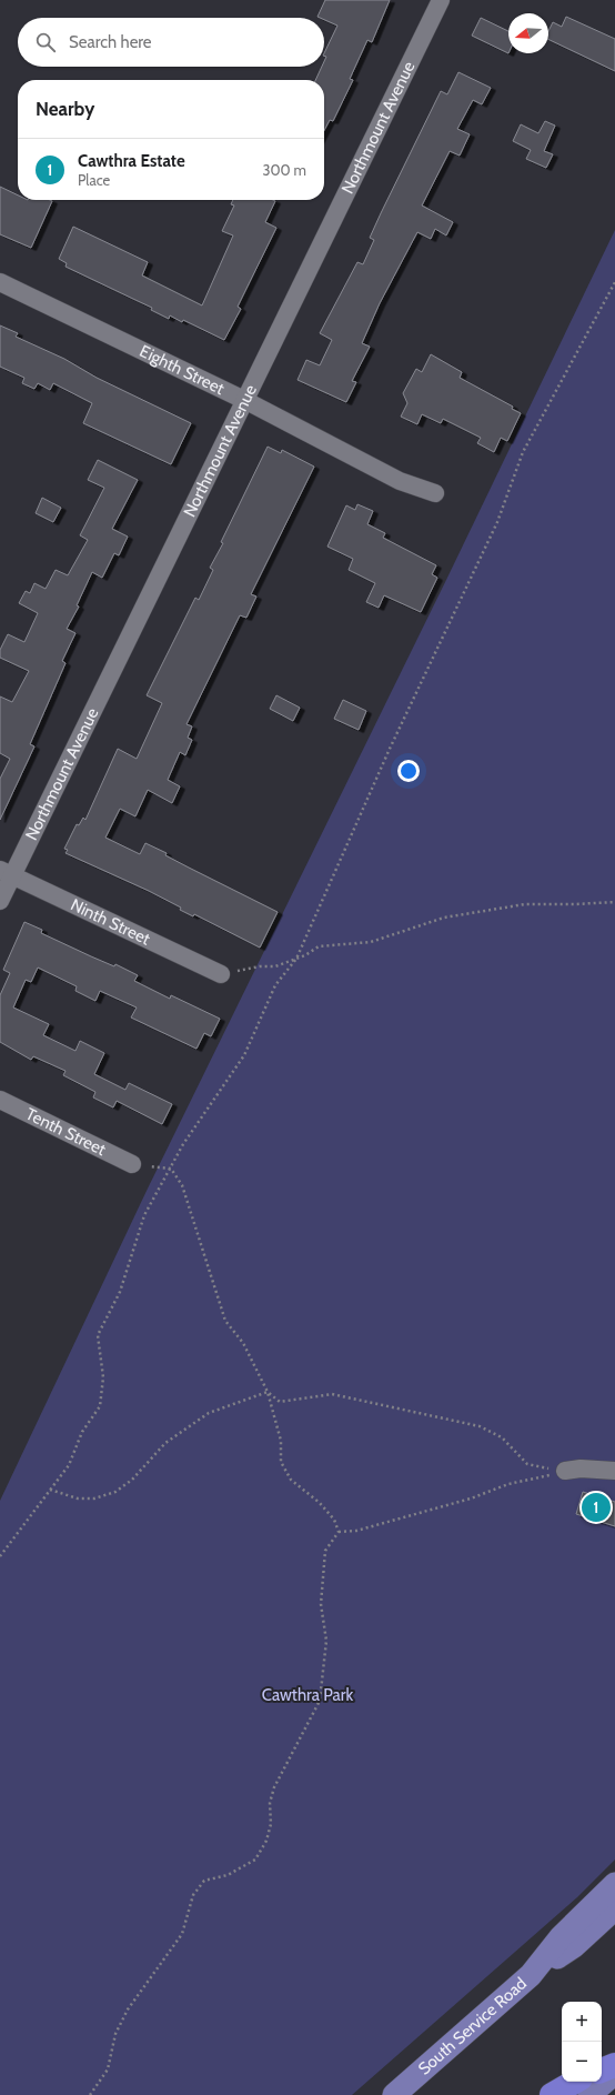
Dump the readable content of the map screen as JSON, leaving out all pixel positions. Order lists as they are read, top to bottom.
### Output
{
  "streets": {
    "main road": ["South Service Road"],
    "street": [
      "Northmount Avenue",
      "Eighth Street",
      "Ninth Street",
      "Tenth Street"
    ]
  },
  "crossings": [
    ["Northmount Avenue", "Eighth Street"],
    ["Northmount Avenue", "Ninth Street"]
  ],
  "parks": ["Cawthra Park"],
  "north": "left",
  "page": {
    "search": "Search here",
    "heading": "Nearby",
    "list": [
      {
        "mark": "1",
        "name": "Cawthra Estate",
        "note": "Place",
        "value": "300 m"
      }
    ],
    "pins": "1",
    "map_buttons": ["+", "−"]
  }
}
